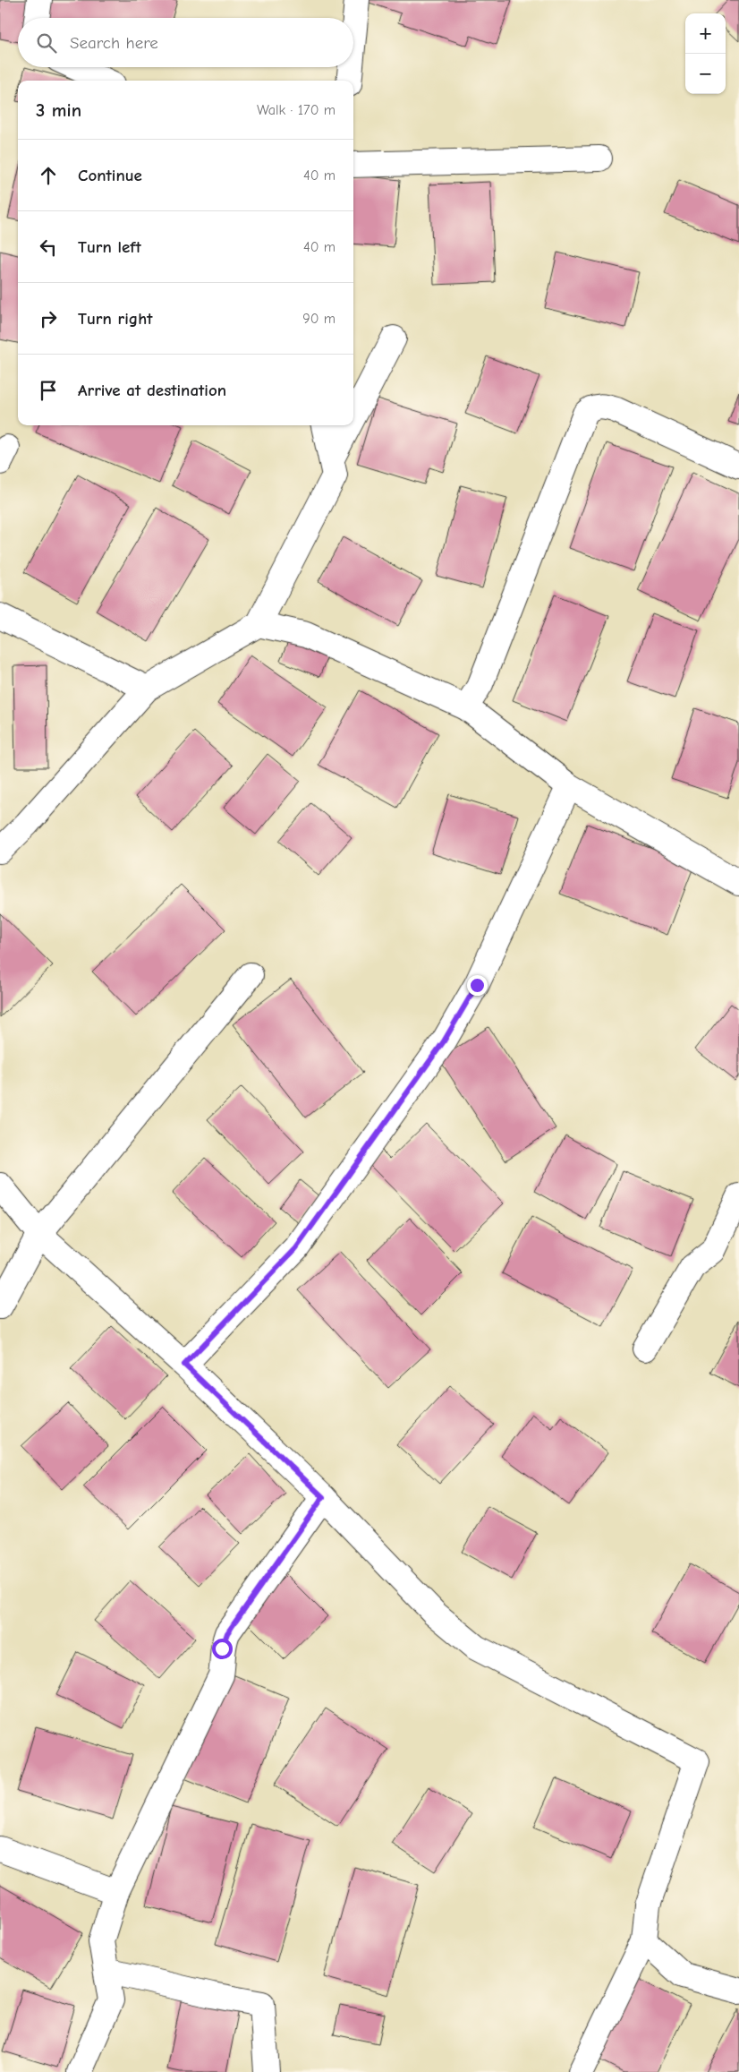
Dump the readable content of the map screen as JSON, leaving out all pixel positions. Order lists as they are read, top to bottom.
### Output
{
  "page": {
    "map_buttons": ["+", "−"],
    "search": "Search here",
    "heading": ["3 min", "Walk · 170 m"],
    "list": [
      ["Continue", "40 m"],
      ["Turn left", "40 m"],
      ["Turn right", "90 m"],
      "Arrive at destination"
    ]
  }
}
